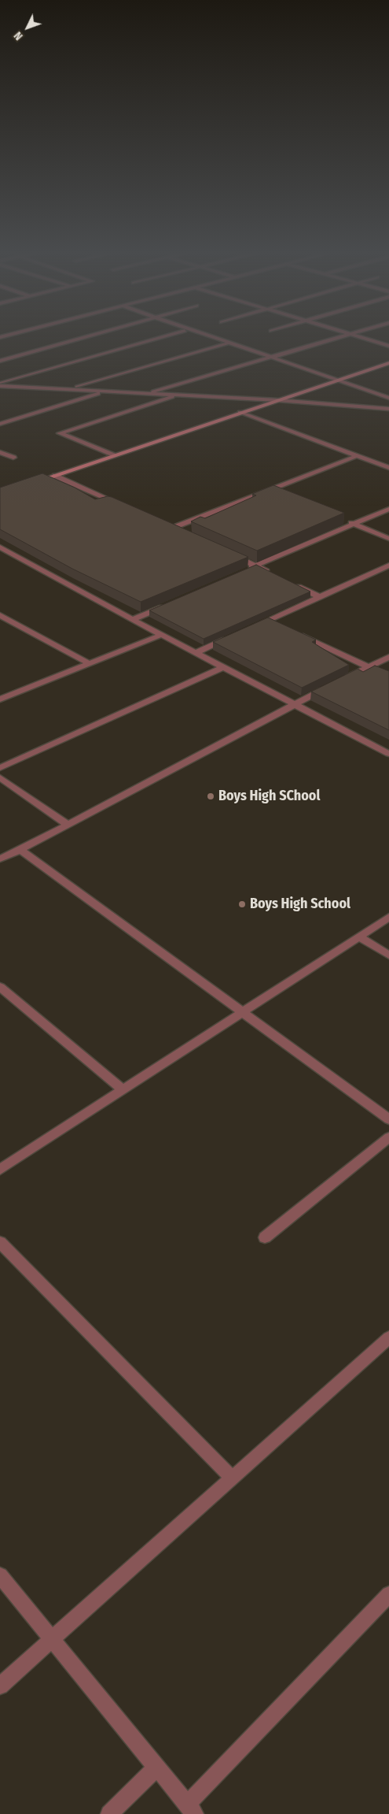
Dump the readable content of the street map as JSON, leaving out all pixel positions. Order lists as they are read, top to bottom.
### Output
{
  "places": ["Boys High SChool", "Boys High School"],
  "north": "bottom left"
}
